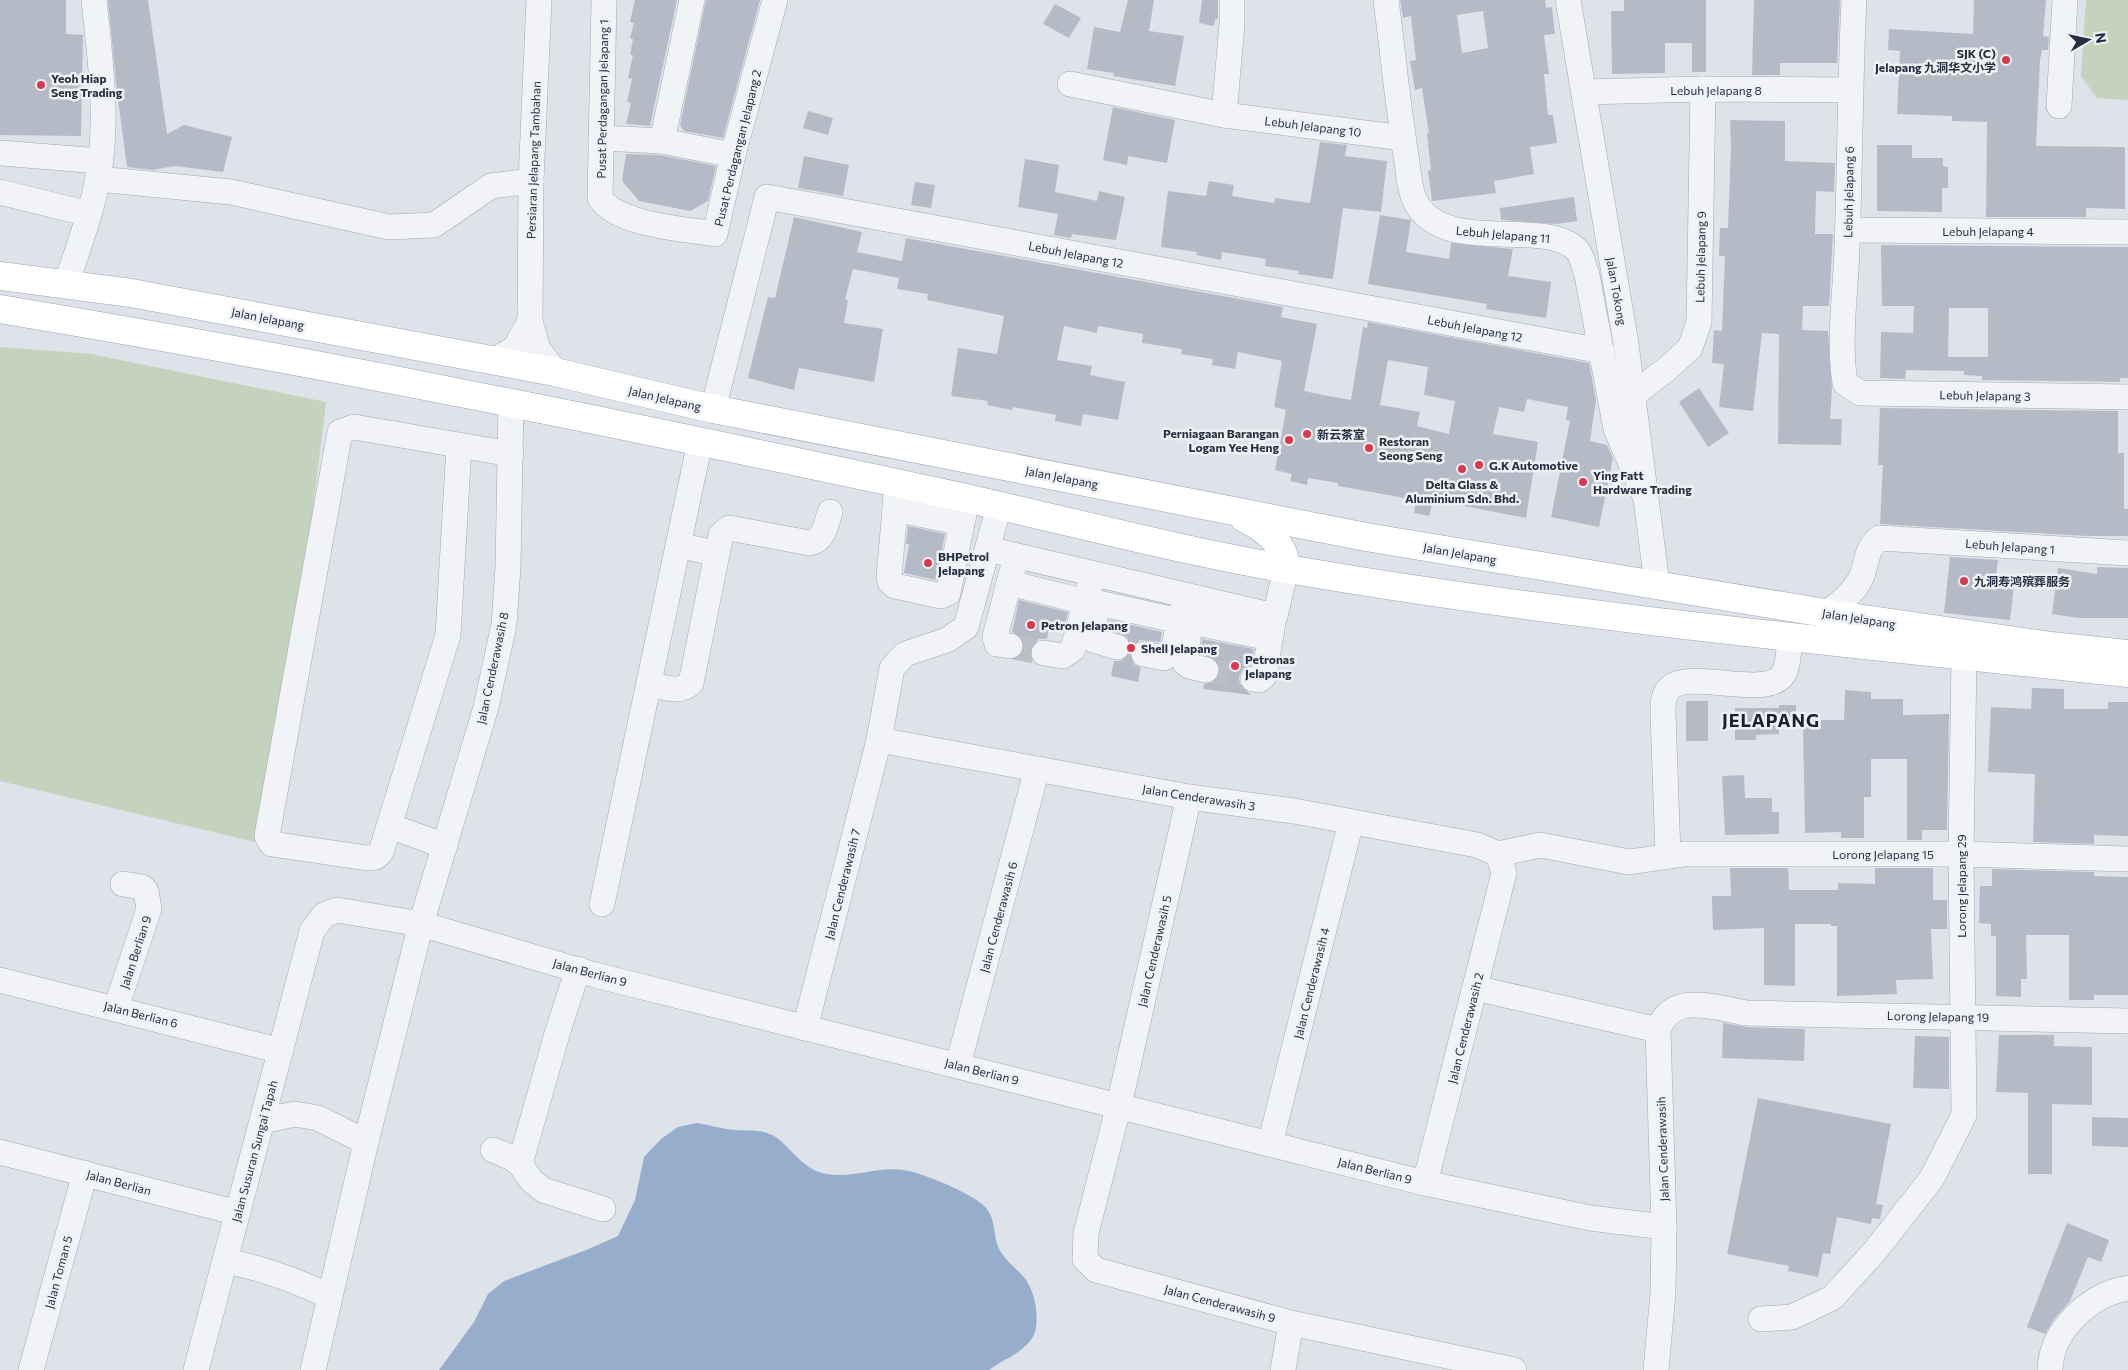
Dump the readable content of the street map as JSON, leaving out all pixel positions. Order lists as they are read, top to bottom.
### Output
{
  "streets": {
    "main road": ["Jalan Jelapang"],
    "street": [
      "Lebuh Jelapang 8",
      "Pusat Perdagangan Jelapang 1",
      "Lebuh Jelapang 10",
      "Pusat Perdagangan Jelapang 2",
      "Persiaran Jelapang Tambahan",
      "Lebuh Jelapang 6",
      "Lebuh Jelapang 4",
      "Lebuh Jelapang 11",
      "Lebuh Jelapang 12",
      "Lebuh Jelapang 9",
      "Jalan Tokong",
      "Lebuh Jelapang 3",
      "Lebuh Jelapang 1",
      "Jalan Cenderawasih 8",
      "Jalan Cenderawasih 3",
      "Lorong Jelapang 15",
      "Jalan Cenderawasih 7",
      "Lorong Jelapang 29",
      "Jalan Cenderawasih 6",
      "Jalan Cenderawasih 5",
      "Jalan Berlian 9",
      "Jalan Cenderawasih 4",
      "Jalan Berlian 6",
      "Lorong Jelapang 19",
      "Jalan Cenderawasih 2",
      "Jalan Cenderawasih",
      "Jalan Susuran Sungai Tapah",
      "Jalan Berlian",
      "Jalan Toman 5",
      "Jalan Cenderawasih 9"
    ]
  },
  "crossings": [
    ["Lebuh Jelapang 8", "Lebuh Jelapang 6"],
    ["Lebuh Jelapang 8", "Lebuh Jelapang 9"],
    ["Lebuh Jelapang 8", "Jalan Tokong"],
    ["Pusat Perdagangan Jelapang 1", "Pusat Perdagangan Jelapang 2"],
    ["Lebuh Jelapang 10", "Lebuh Jelapang 11"],
    ["Persiaran Jelapang Tambahan", "Jalan Jelapang"],
    ["Lebuh Jelapang 6", "Lebuh Jelapang 4"],
    ["Lebuh Jelapang 6", "Lebuh Jelapang 3"],
    ["Lebuh Jelapang 11", "Lebuh Jelapang 12"],
    ["Lebuh Jelapang 11", "Jalan Tokong"],
    ["Lebuh Jelapang 12", "Jalan Jelapang"],
    ["Lebuh Jelapang 9", "Jalan Tokong"],
    ["Jalan Tokong", "Jalan Jelapang"],
    ["Jalan Jelapang", "Lebuh Jelapang 1"],
    ["Jalan Jelapang", "Jalan Cenderawasih 8"],
    ["Jalan Jelapang", "Jalan Cenderawasih 7"],
    ["Jalan Jelapang", "Lorong Jelapang 29"],
    ["Jalan Cenderawasih 8", "Jalan Berlian 9"],
    ["Jalan Cenderawasih 3", "Lorong Jelapang 15"],
    ["Jalan Cenderawasih 3", "Jalan Cenderawasih 7"],
    ["Jalan Cenderawasih 3", "Jalan Cenderawasih 6"],
    ["Jalan Cenderawasih 3", "Jalan Cenderawasih 5"],
    ["Jalan Cenderawasih 3", "Jalan Cenderawasih 4"],
    ["Jalan Cenderawasih 3", "Jalan Cenderawasih 2"],
    ["Lorong Jelapang 15", "Lorong Jelapang 29"],
    ["Lorong Jelapang 15", "Jalan Cenderawasih 2"],
    ["Jalan Cenderawasih 7", "Jalan Berlian 9"],
    ["Lorong Jelapang 29", "Lorong Jelapang 19"],
    ["Jalan Cenderawasih 6", "Jalan Berlian 9"],
    ["Jalan Cenderawasih 5", "Jalan Berlian 9"],
    ["Jalan Cenderawasih 5", "Jalan Cenderawasih 9"],
    ["Jalan Berlian 9", "Jalan Cenderawasih 4"],
    ["Jalan Berlian 9", "Jalan Berlian 6"],
    ["Jalan Berlian 9", "Jalan Cenderawasih 2"],
    ["Jalan Berlian 9", "Jalan Cenderawasih"],
    ["Jalan Berlian 9", "Jalan Susuran Sungai Tapah"],
    ["Jalan Berlian 9", "Jalan Cenderawasih 9"],
    ["Jalan Berlian 6", "Jalan Susuran Sungai Tapah"],
    ["Lorong Jelapang 19", "Jalan Cenderawasih"],
    ["Jalan Susuran Sungai Tapah", "Jalan Berlian"],
    ["Jalan Berlian", "Jalan Toman 5"]
  ],
  "districts": ["JELAPANG"],
  "places": [
    "SJK (C) Jelapang 九洞华文小学",
    "Yeoh Hiap Seng Trading",
    "新云茶室",
    "Perniagaan Barangan Logam Yee Heng",
    "Restoran Seong Seng",
    "G.K Automotive",
    "Delta Glass & Aluminium Sdn. Bhd.",
    "Ying Fatt Hardware Trading",
    "BHPetrol Jelapang",
    "九洞寿鸿殡葬服务",
    "Petron Jelapang",
    "Shell Jelapang",
    "Petronas Jelapang"
  ],
  "north": "right"
}
